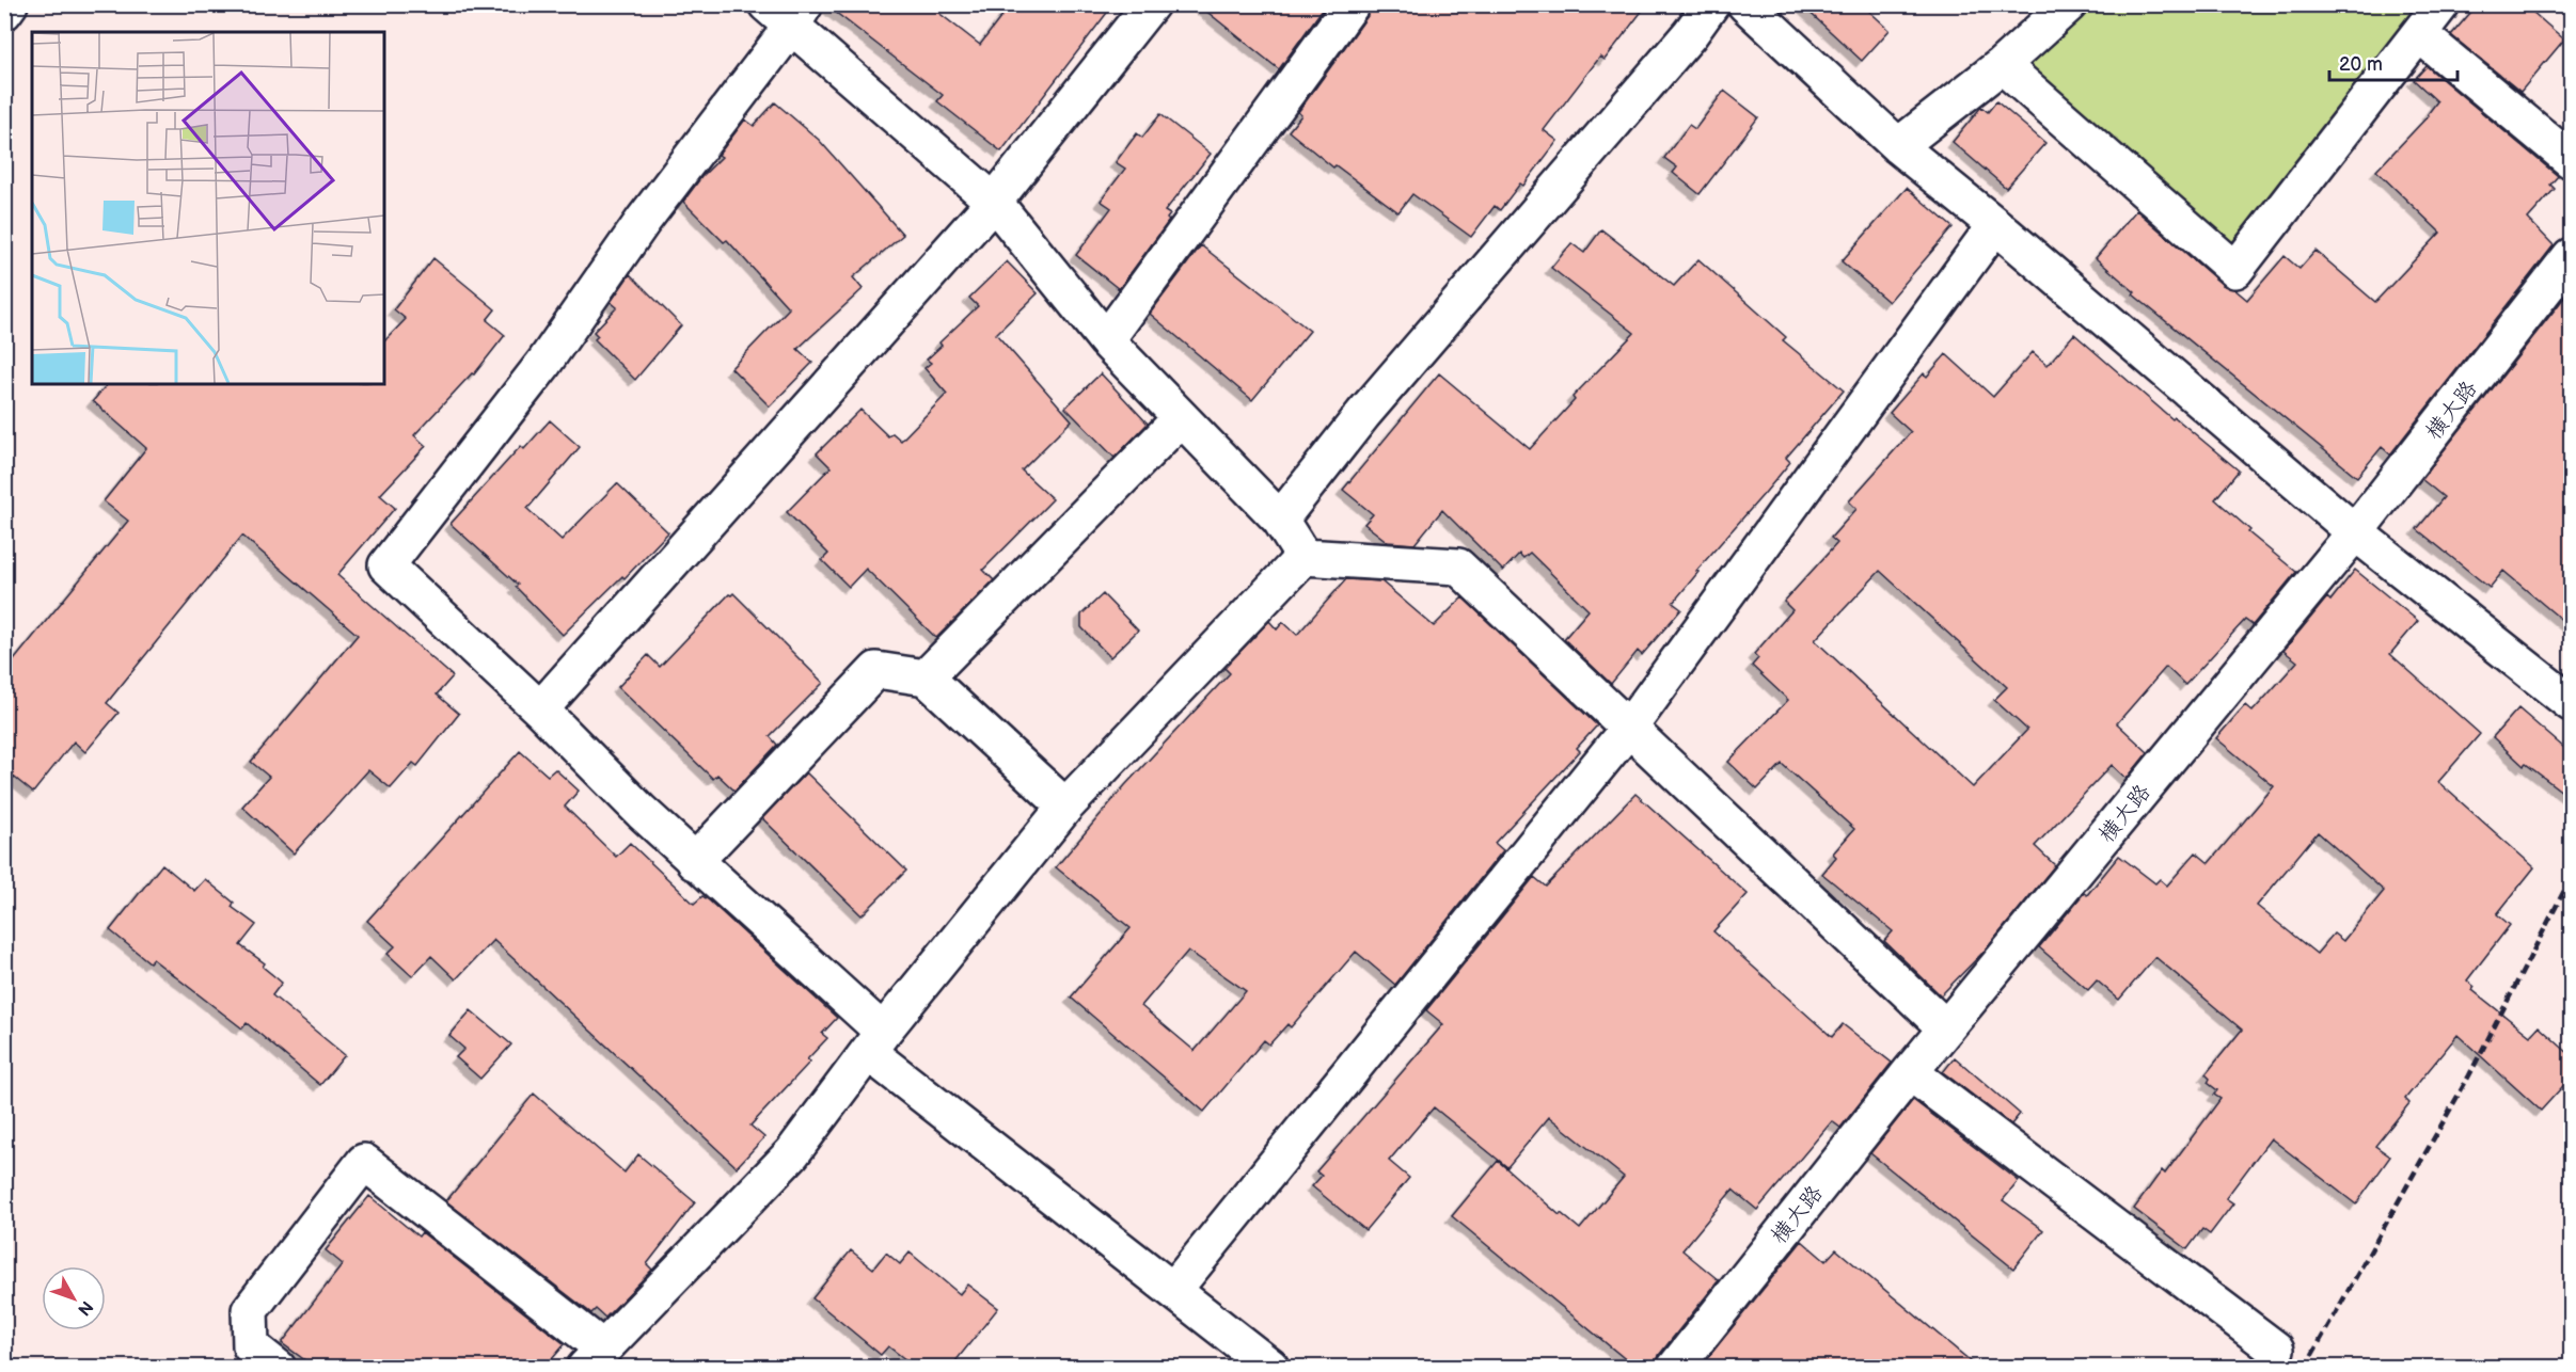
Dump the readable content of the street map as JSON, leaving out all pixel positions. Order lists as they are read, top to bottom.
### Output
{
  "streets": {
    "main road": ["横大路"]
  },
  "scale_bar": "20 m",
  "north": "bottom right"
}
